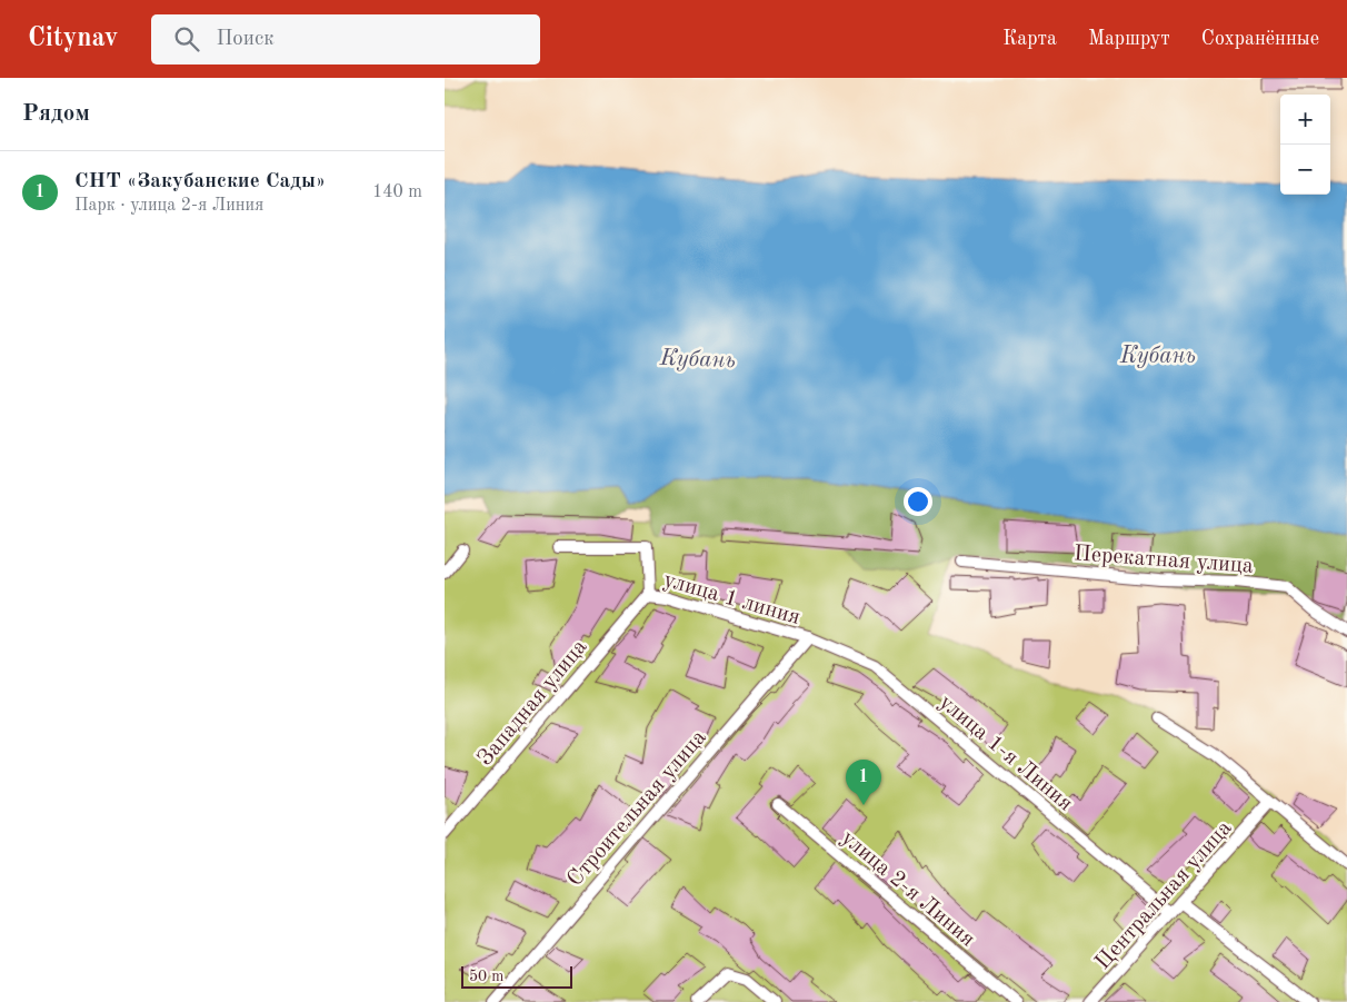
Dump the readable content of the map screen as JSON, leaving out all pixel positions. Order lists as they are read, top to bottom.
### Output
{
  "streets": {
    "street": [
      "Перекатная улица",
      "улица 1 линия",
      "Западная улица",
      "улица 1-я Линия",
      "Строительная улица",
      "улица 2-я Линия",
      "Центральная улица"
    ]
  },
  "crossings": [
    ["улица 1 линия", "Западная улица"],
    ["улица 1 линия", "улица 1-я Линия"],
    ["улица 1 линия", "Строительная улица"],
    ["улица 1-я Линия", "Строительная улица"],
    ["улица 1-я Линия", "Центральная улица"]
  ],
  "water": ["Кубань"],
  "scale_bar": "50 m",
  "page": {
    "header": "Citynav",
    "search": "Поиск",
    "nav": ["Карта", "Маршрут", "Сохранённые"],
    "heading": "Рядом",
    "map_buttons": ["+", "−"],
    "list": [
      {
        "mark": "1",
        "name": "СНТ «Закубанские Сады»",
        "note": "Парк · улица 2-я Линия",
        "value": "140 m"
      }
    ],
    "pins": "1",
    "scale": "50 m"
  }
}
